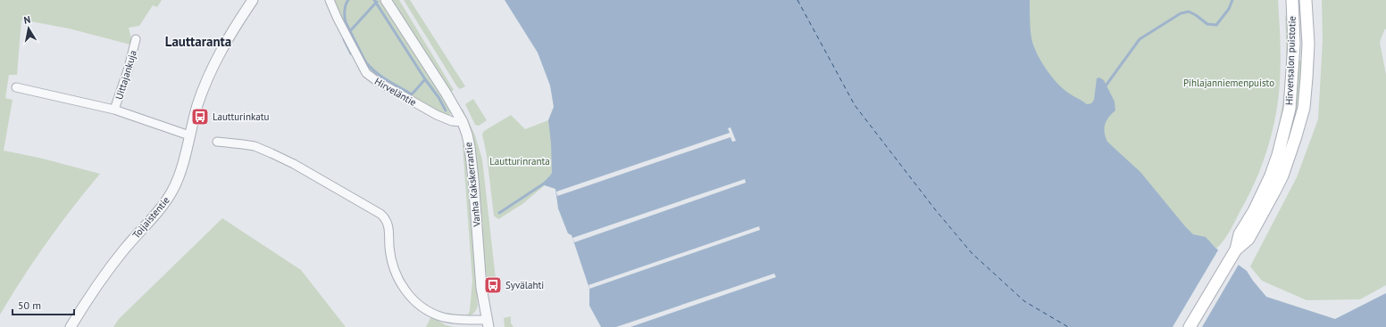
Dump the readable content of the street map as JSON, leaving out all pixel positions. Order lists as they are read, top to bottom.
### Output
{
  "streets": {
    "main road": ["Hirvensalon puistotie"],
    "street": [
      "Uittajankuja",
      "Hirveläntie",
      "Vanha Kakskerrantie",
      "Toijaistentie"
    ]
  },
  "crossings": [
    ["Hirveläntie", "Vanha Kakskerrantie"]
  ],
  "districts": ["Lauttaranta"],
  "parks": ["Pihlajanniemenpuisto", "Lautturinranta"],
  "places": {
    "bus stop": ["Lautturinkatu", "Syvälahti"]
  },
  "scale_bar": "50 m",
  "north": "top"
}
